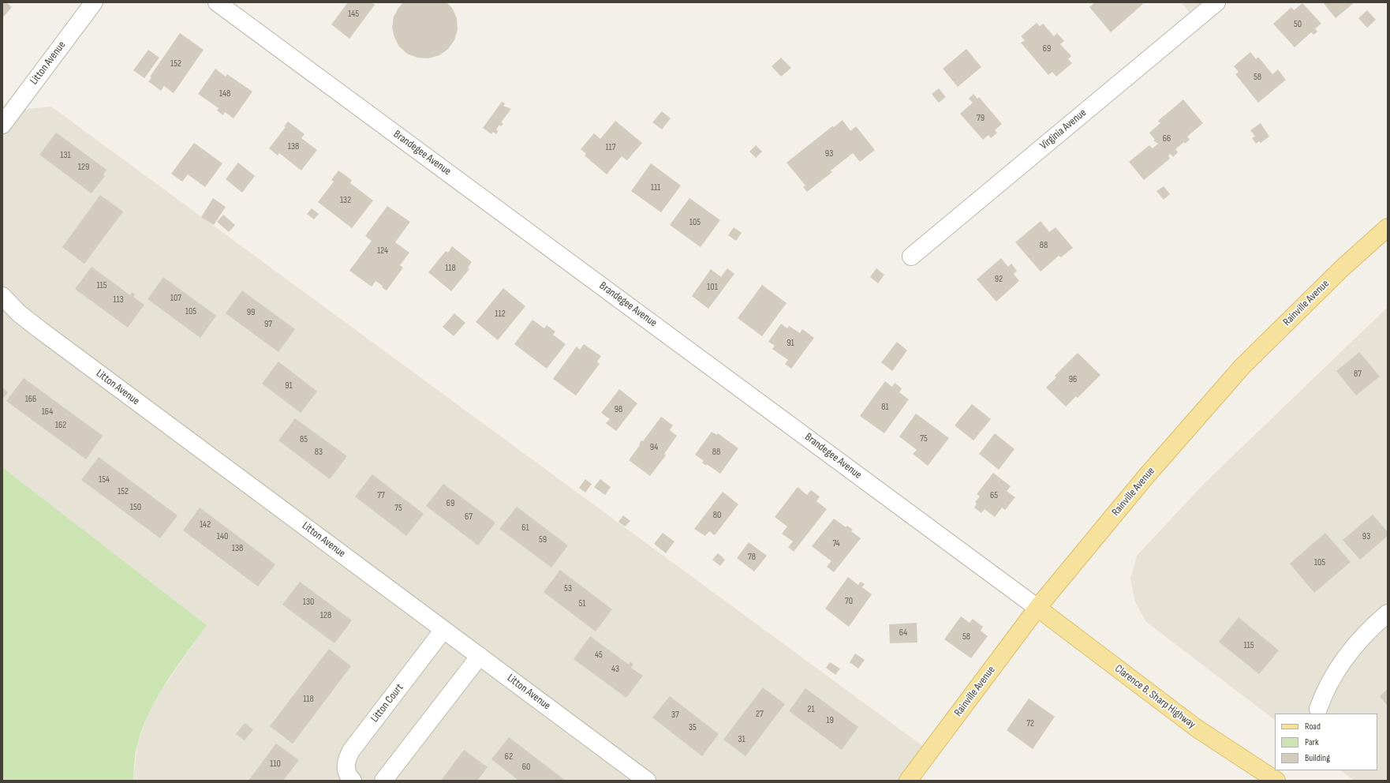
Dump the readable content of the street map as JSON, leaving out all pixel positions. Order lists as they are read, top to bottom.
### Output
{
  "streets": {
    "main road": ["Rainville Avenue", "Clarence B. Sharp Highway"],
    "street": [
      "Litton Avenue",
      "Virginia Avenue",
      "Brandegee Avenue",
      "Litton Court"
    ]
  },
  "crossings": [
    ["Litton Avenue", "Litton Court"],
    ["Brandegee Avenue", "Rainville Avenue"],
    ["Brandegee Avenue", "Clarence B. Sharp Highway"],
    ["Rainville Avenue", "Clarence B. Sharp Highway"]
  ],
  "house_numbers": [
    "145",
    "50",
    "69",
    "152",
    "58",
    "148",
    "79",
    "66",
    "138",
    "117",
    "93",
    "131",
    "129",
    "111",
    "132",
    "105",
    "88",
    "124",
    "118",
    "92",
    "115",
    "101",
    "107",
    "113",
    "105",
    "99",
    "112",
    "97",
    "91",
    "87",
    "96",
    "91",
    "166",
    "81",
    "98",
    "164",
    "162",
    "75",
    "85",
    "94",
    "83",
    "88",
    "154",
    "152",
    "77",
    "65",
    "69",
    "150",
    "75",
    "80",
    "67",
    "142",
    "61",
    "140",
    "93",
    "59",
    "74",
    "138",
    "78",
    "105",
    "53",
    "70",
    "130",
    "51",
    "128",
    "64",
    "58",
    "115",
    "45",
    "43",
    "118",
    "21",
    "27",
    "37",
    "19",
    "72",
    "35",
    "31",
    "62",
    "110",
    "60"
  ],
  "legend": ["Road", "Park", "Building"]
}
